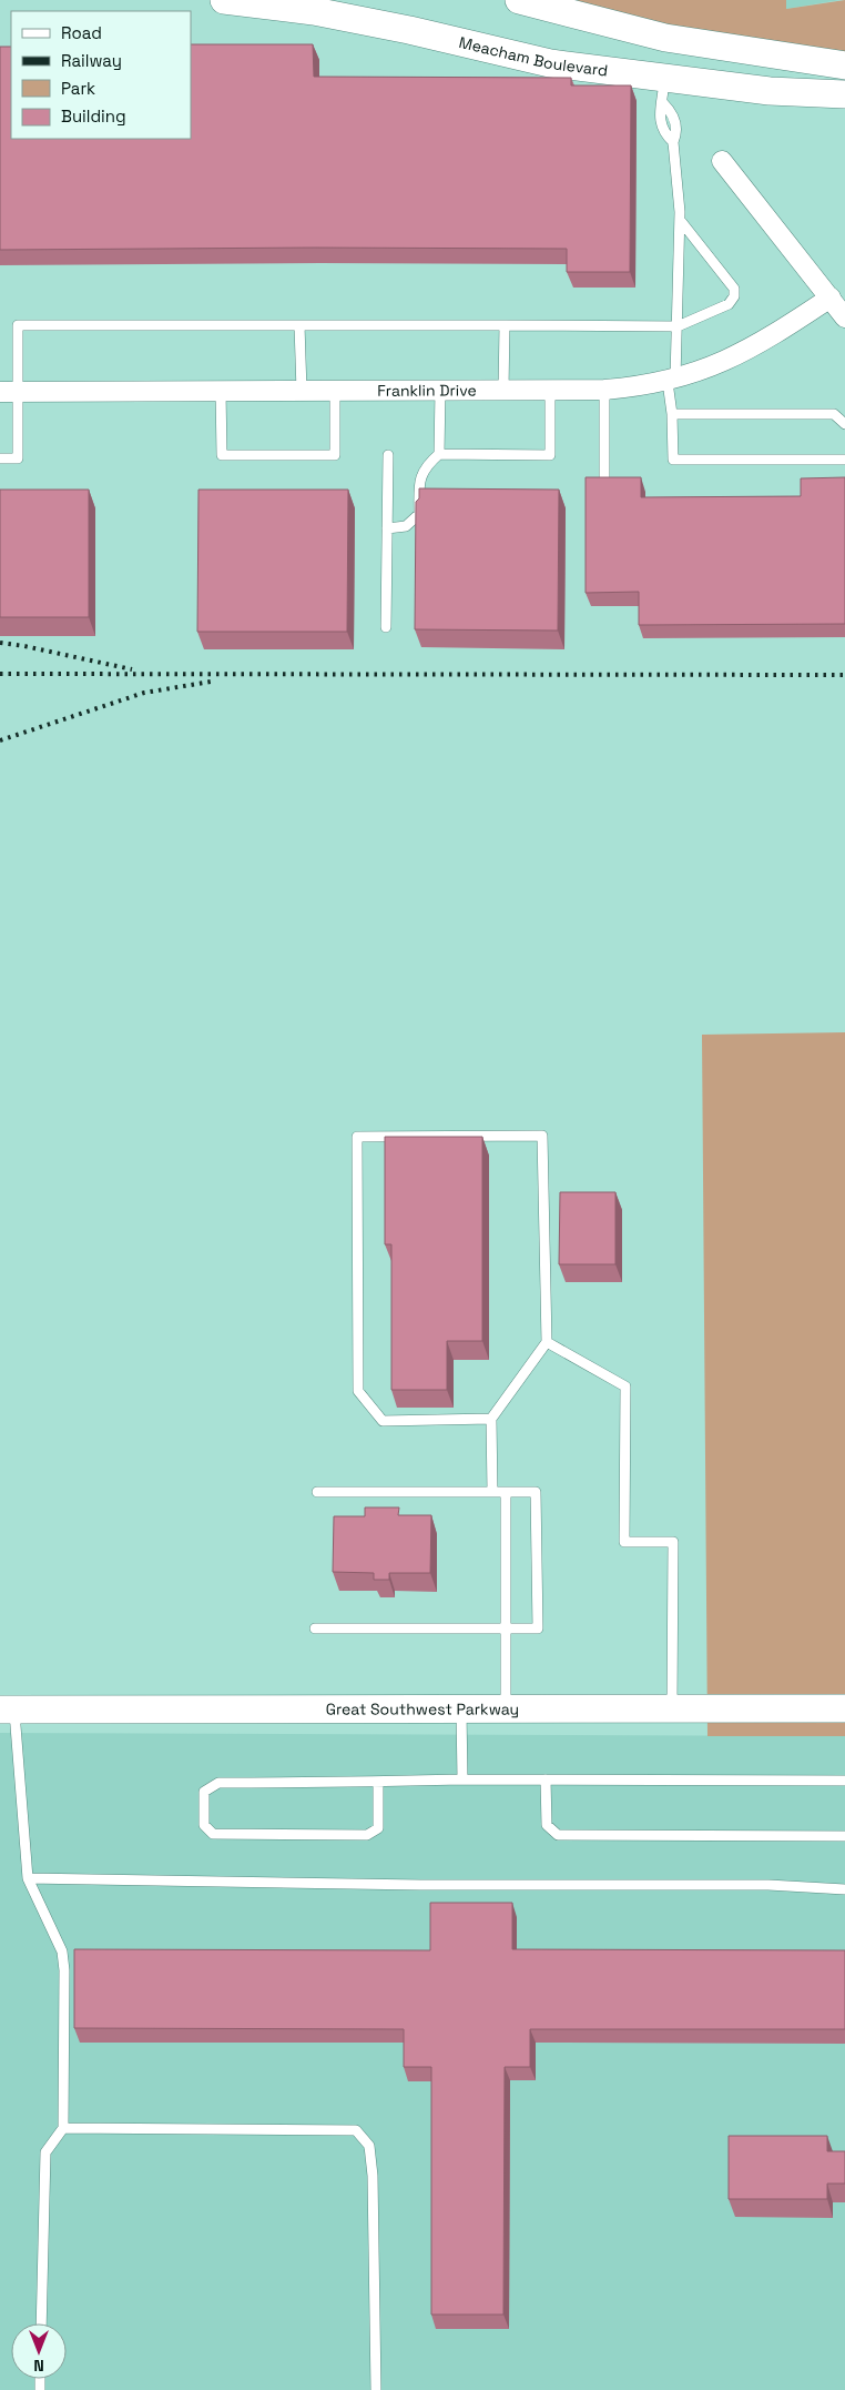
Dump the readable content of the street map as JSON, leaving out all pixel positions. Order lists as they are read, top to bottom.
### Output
{
  "streets": {
    "main road": ["Meacham Boulevard", "Great Southwest Parkway"],
    "street": ["Franklin Drive"]
  },
  "legend": [
    "Road",
    "Railway",
    "Park",
    "Building"
  ],
  "north": "bottom"
}
